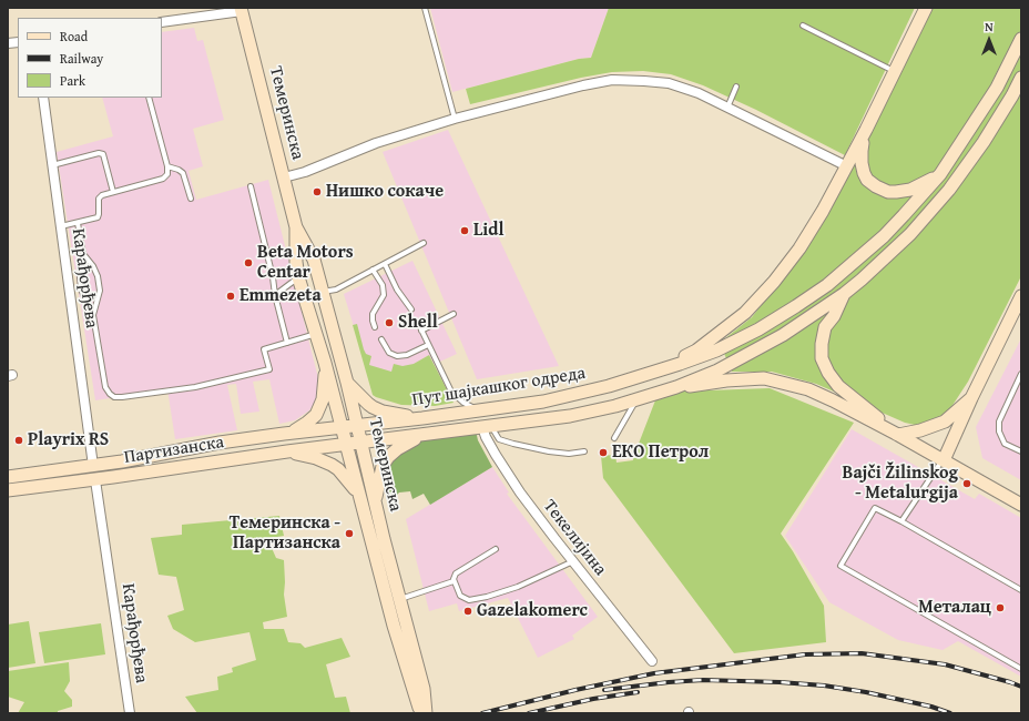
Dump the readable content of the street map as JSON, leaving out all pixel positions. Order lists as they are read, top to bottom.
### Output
{
  "streets": {
    "main road": ["Темеринска", "Пут шајкашког одреда", "Партизанска"],
    "street": ["Карађорђева", "Текелијина"]
  },
  "crossings": [
    ["Темеринска", "Пут шајкашког одреда"],
    ["Темеринска", "Партизанска"],
    ["Карађорђева", "Партизанска"],
    ["Пут шајкашког одреда", "Партизанска"],
    ["Пут шајкашког одреда", "Текелијина"]
  ],
  "places": [
    "Нишко сокаче",
    "Lidl",
    "Beta Motors Centar",
    "Emmezeta",
    "Shell",
    "Playrix RS",
    "ЕКО Петрол",
    "Bajči Žilinskog - Metalurgija",
    "Темеринска - Партизанска",
    "Металац",
    "Gazelakomerc"
  ],
  "legend": ["Road", "Railway", "Park"],
  "north": "top"
}
